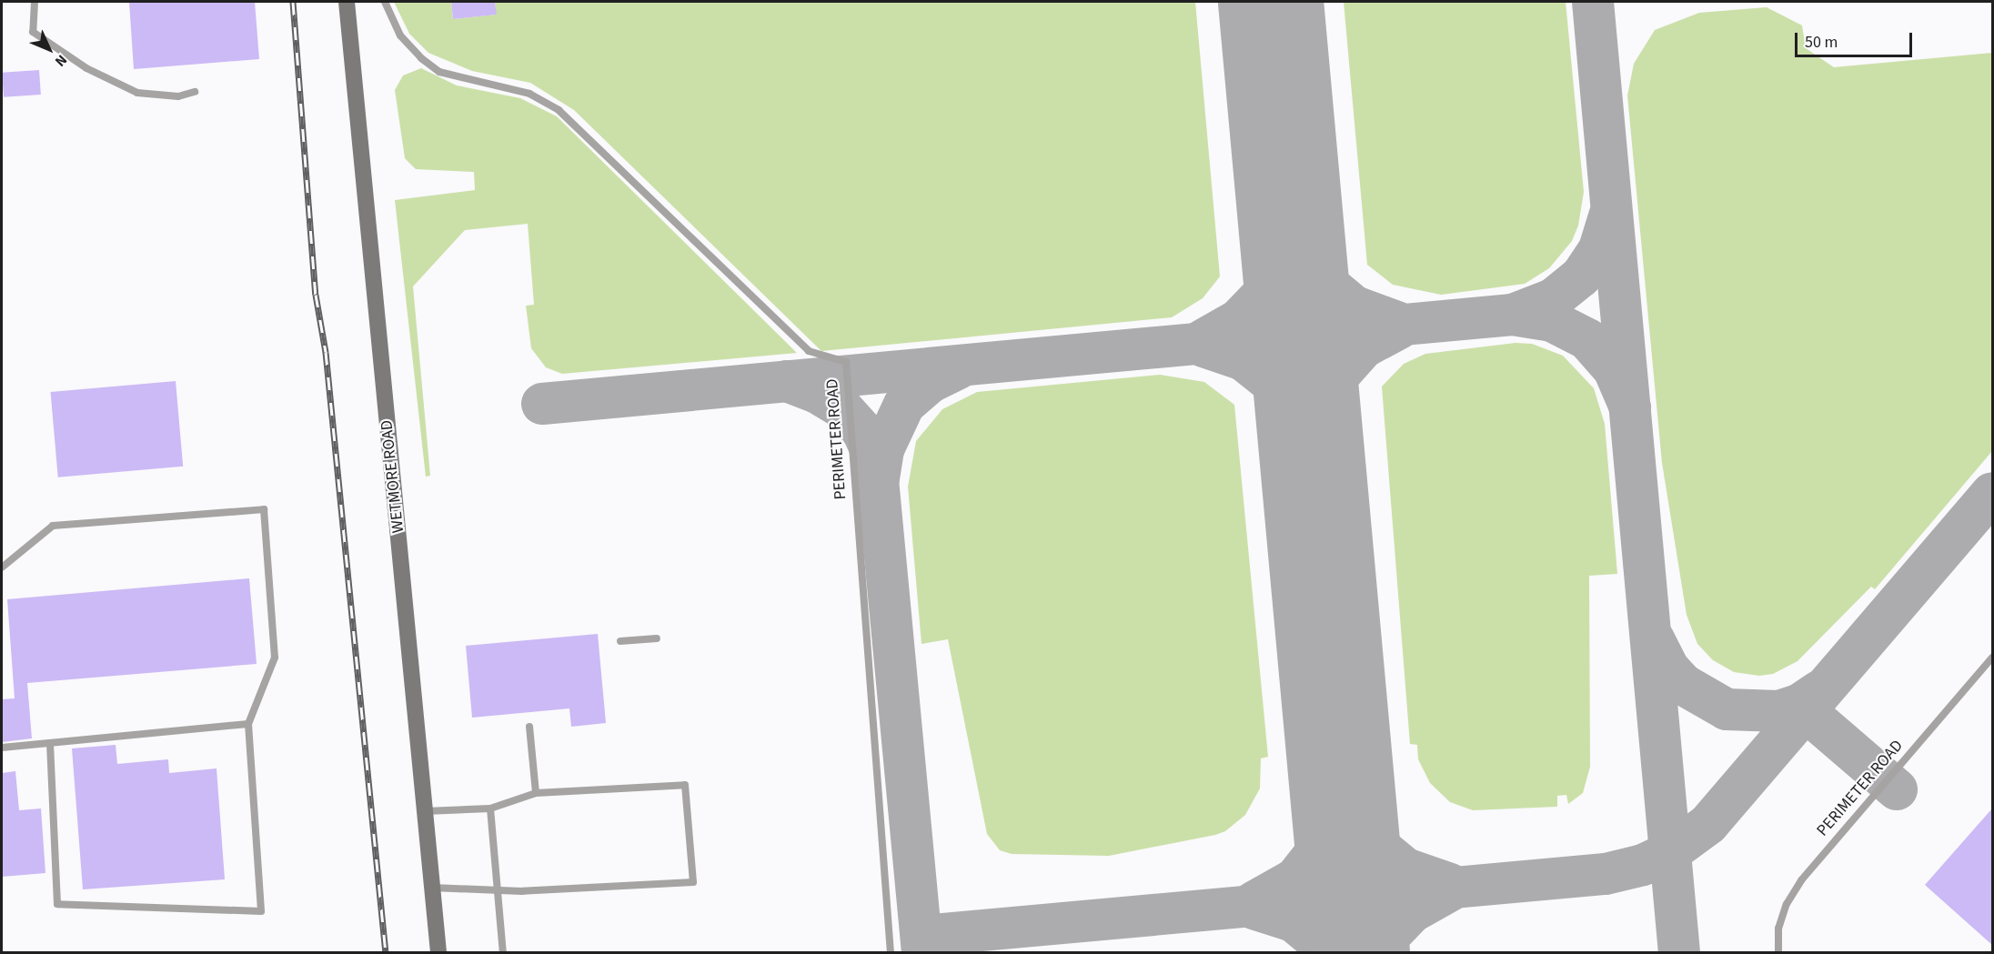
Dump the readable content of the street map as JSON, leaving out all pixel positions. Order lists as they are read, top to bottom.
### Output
{
  "streets": {
    "main road": ["WETMORE ROAD"],
    "lane": ["PERIMETER ROAD"]
  },
  "scale_bar": "50 m",
  "north": "bottom right"
}
